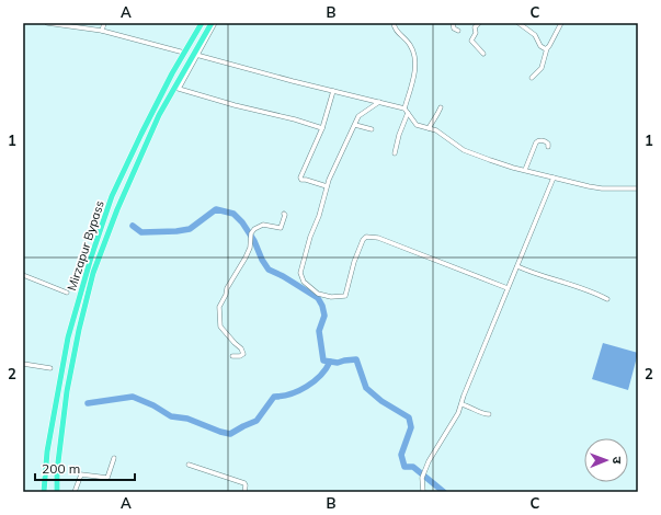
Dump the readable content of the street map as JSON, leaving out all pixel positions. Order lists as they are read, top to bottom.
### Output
{
  "streets": {
    "highway": ["Mirzapur Bypass"]
  },
  "scale_bar": "200 m",
  "north": "right",
  "grid": {
    "columns": ["A", "B", "C"],
    "rows": ["1", "2"]
  }
}
